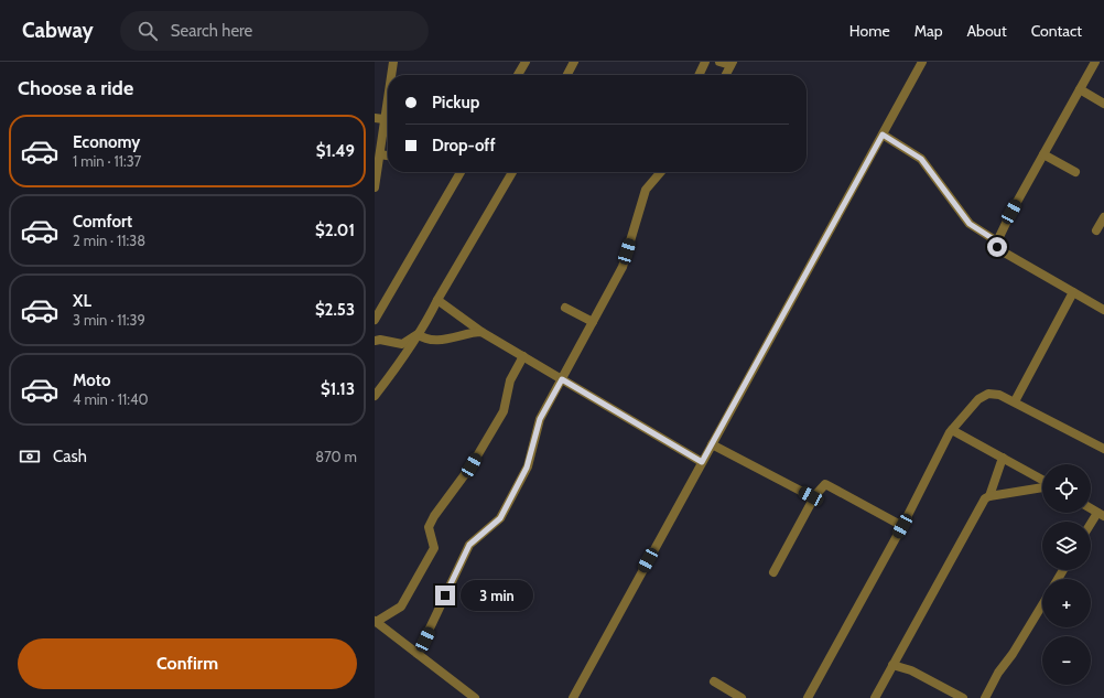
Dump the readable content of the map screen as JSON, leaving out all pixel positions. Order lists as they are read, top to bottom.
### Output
{
  "page": {
    "header": "Cabway",
    "search": "Search here",
    "nav": [
      "Home",
      "Map",
      "About",
      "Contact"
    ],
    "heading": "Choose a ride",
    "banner": ["Pickup", "Drop-off"],
    "list": [
      {
        "name": "Economy",
        "note": "1 min · 11:37",
        "value": "$1.49"
      },
      {
        "name": "Comfort",
        "note": "2 min · 11:38",
        "value": "$2.01"
      },
      {
        "name": "XL",
        "note": "3 min · 11:39",
        "value": "$2.53"
      },
      {
        "name": "Moto",
        "note": "4 min · 11:40",
        "value": "$1.13"
      }
    ],
    "pay": ["Cash", "870 m"],
    "map_buttons": ["+", "−"],
    "bubble": "3 min",
    "buttons": "Confirm"
  }
}
